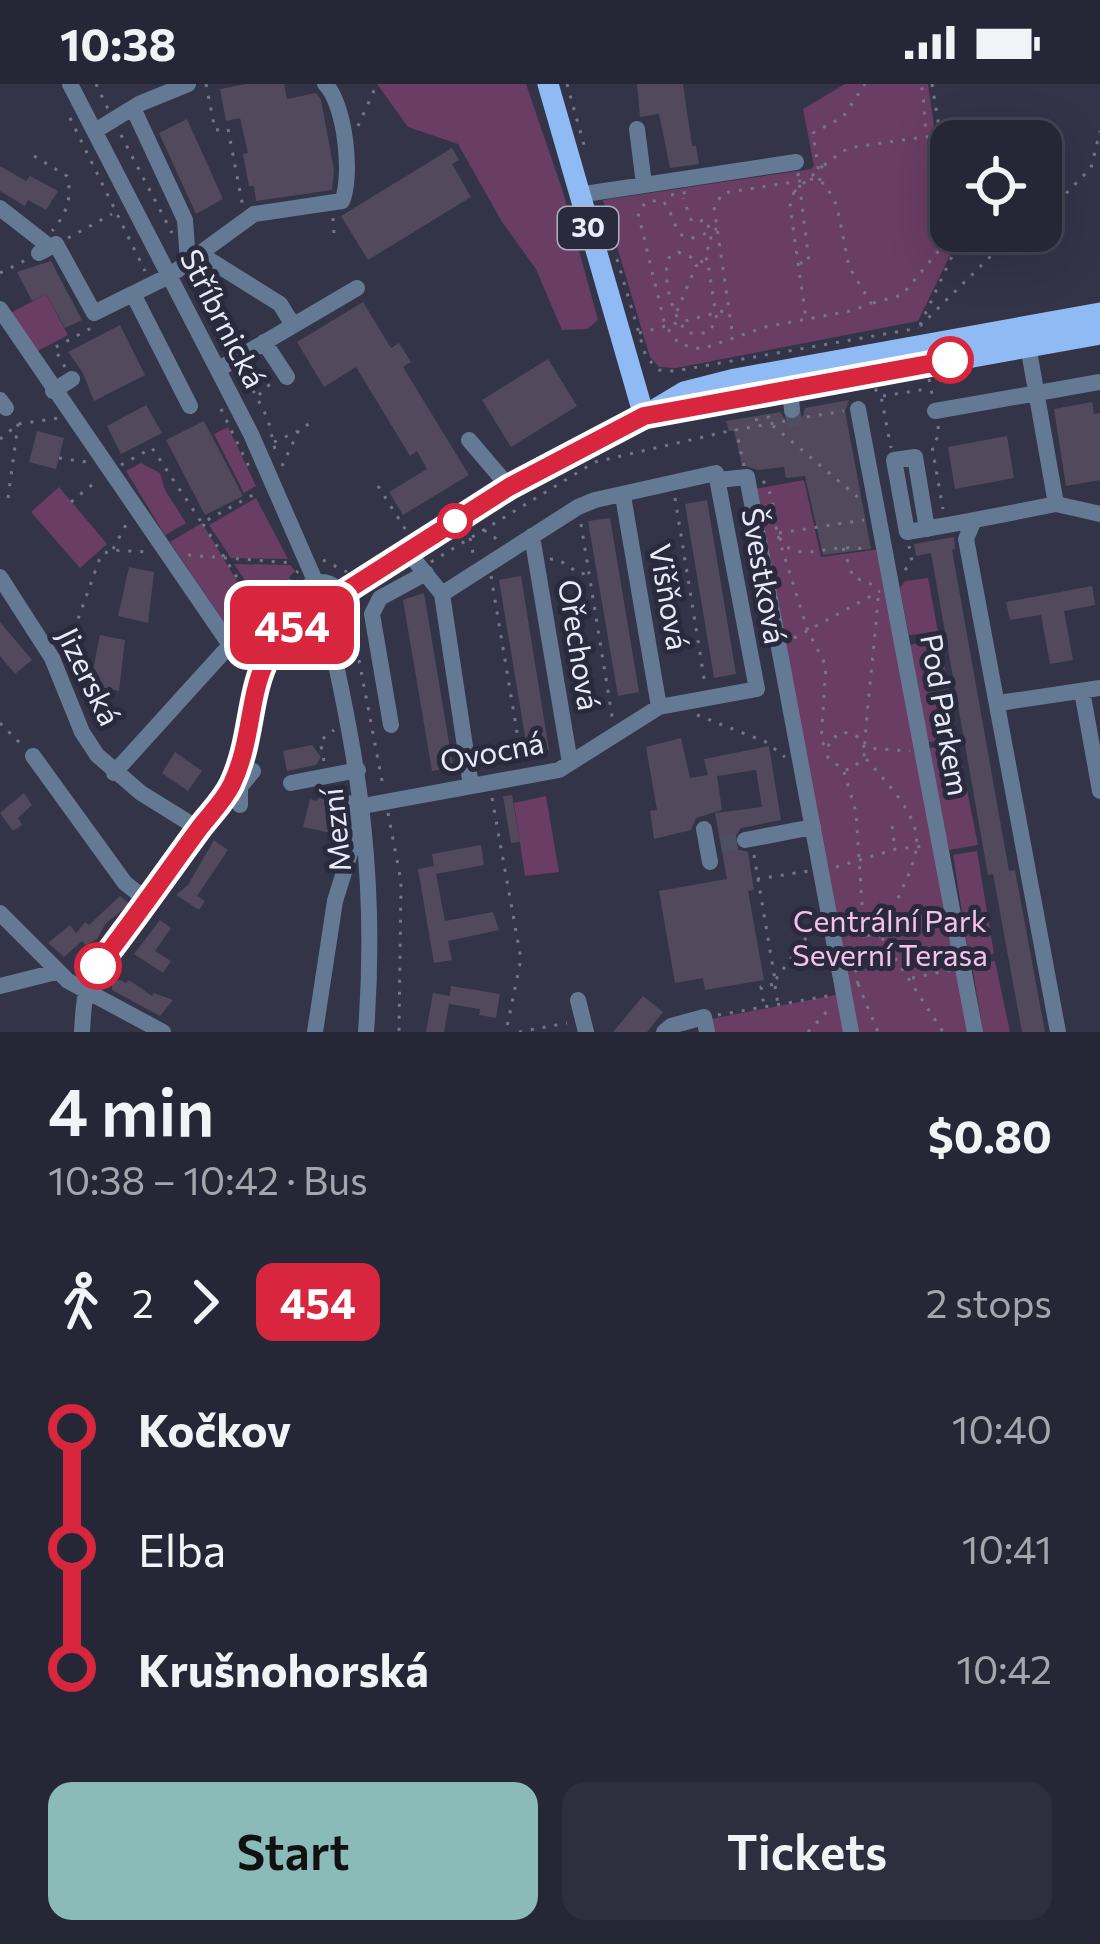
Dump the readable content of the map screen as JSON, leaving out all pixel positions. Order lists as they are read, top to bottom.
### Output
{
  "streets": {
    "main road": ["30"],
    "street": [
      "Stříbrnická",
      "Švestková",
      "Višňová",
      "Ořechová",
      "Jizerská",
      "Pod Parkem",
      "Ovocná",
      "Mezní"
    ]
  },
  "crossings": [
    ["Stříbrnická", "Mezní"],
    ["Švestková", "Ovocná"],
    ["Višňová", "Ovocná"],
    ["Ořechová", "Ovocná"],
    ["Ovocná", "Mezní"]
  ],
  "parks": ["Centrální Park Severní Terasa"],
  "lines": ["bus line 454"],
  "page": {
    "status": "10:38",
    "on_map": "454",
    "heading": ["4 min", "10:38 – 10:42 · Bus", "$0.80"],
    "legs": ["2", "454", "2 stops"],
    "list": [
      {
        "name": "Kočkov",
        "value": "10:40"
      },
      {
        "name": "Elba",
        "value": "10:41"
      },
      {
        "name": "Krušnohorská",
        "value": "10:42"
      }
    ],
    "buttons": ["Start", "Tickets"]
  }
}
